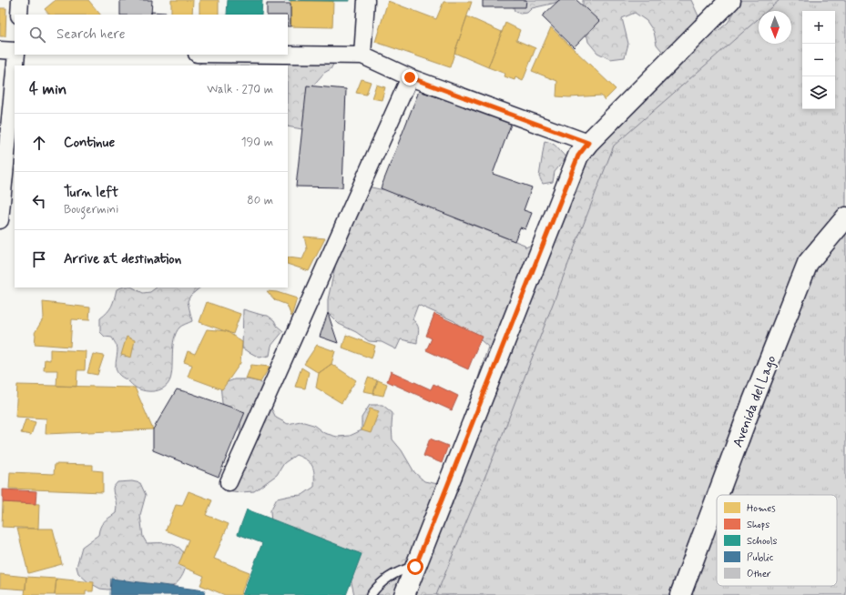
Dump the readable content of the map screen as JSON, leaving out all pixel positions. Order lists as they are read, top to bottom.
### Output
{
  "streets": {
    "street": ["Avenida del Lago"]
  },
  "legend": [
    "Homes",
    "Shops",
    "Schools",
    "Public",
    "Other"
  ],
  "north": "bottom",
  "page": {
    "map_buttons": ["+", "−"],
    "search": "Search here",
    "heading": ["4 min", "Walk · 270 m"],
    "list": [
      ["Continue", "190 m"],
      ["Turn left", "Bougermini", "80 m"],
      "Arrive at destination"
    ]
  }
}
